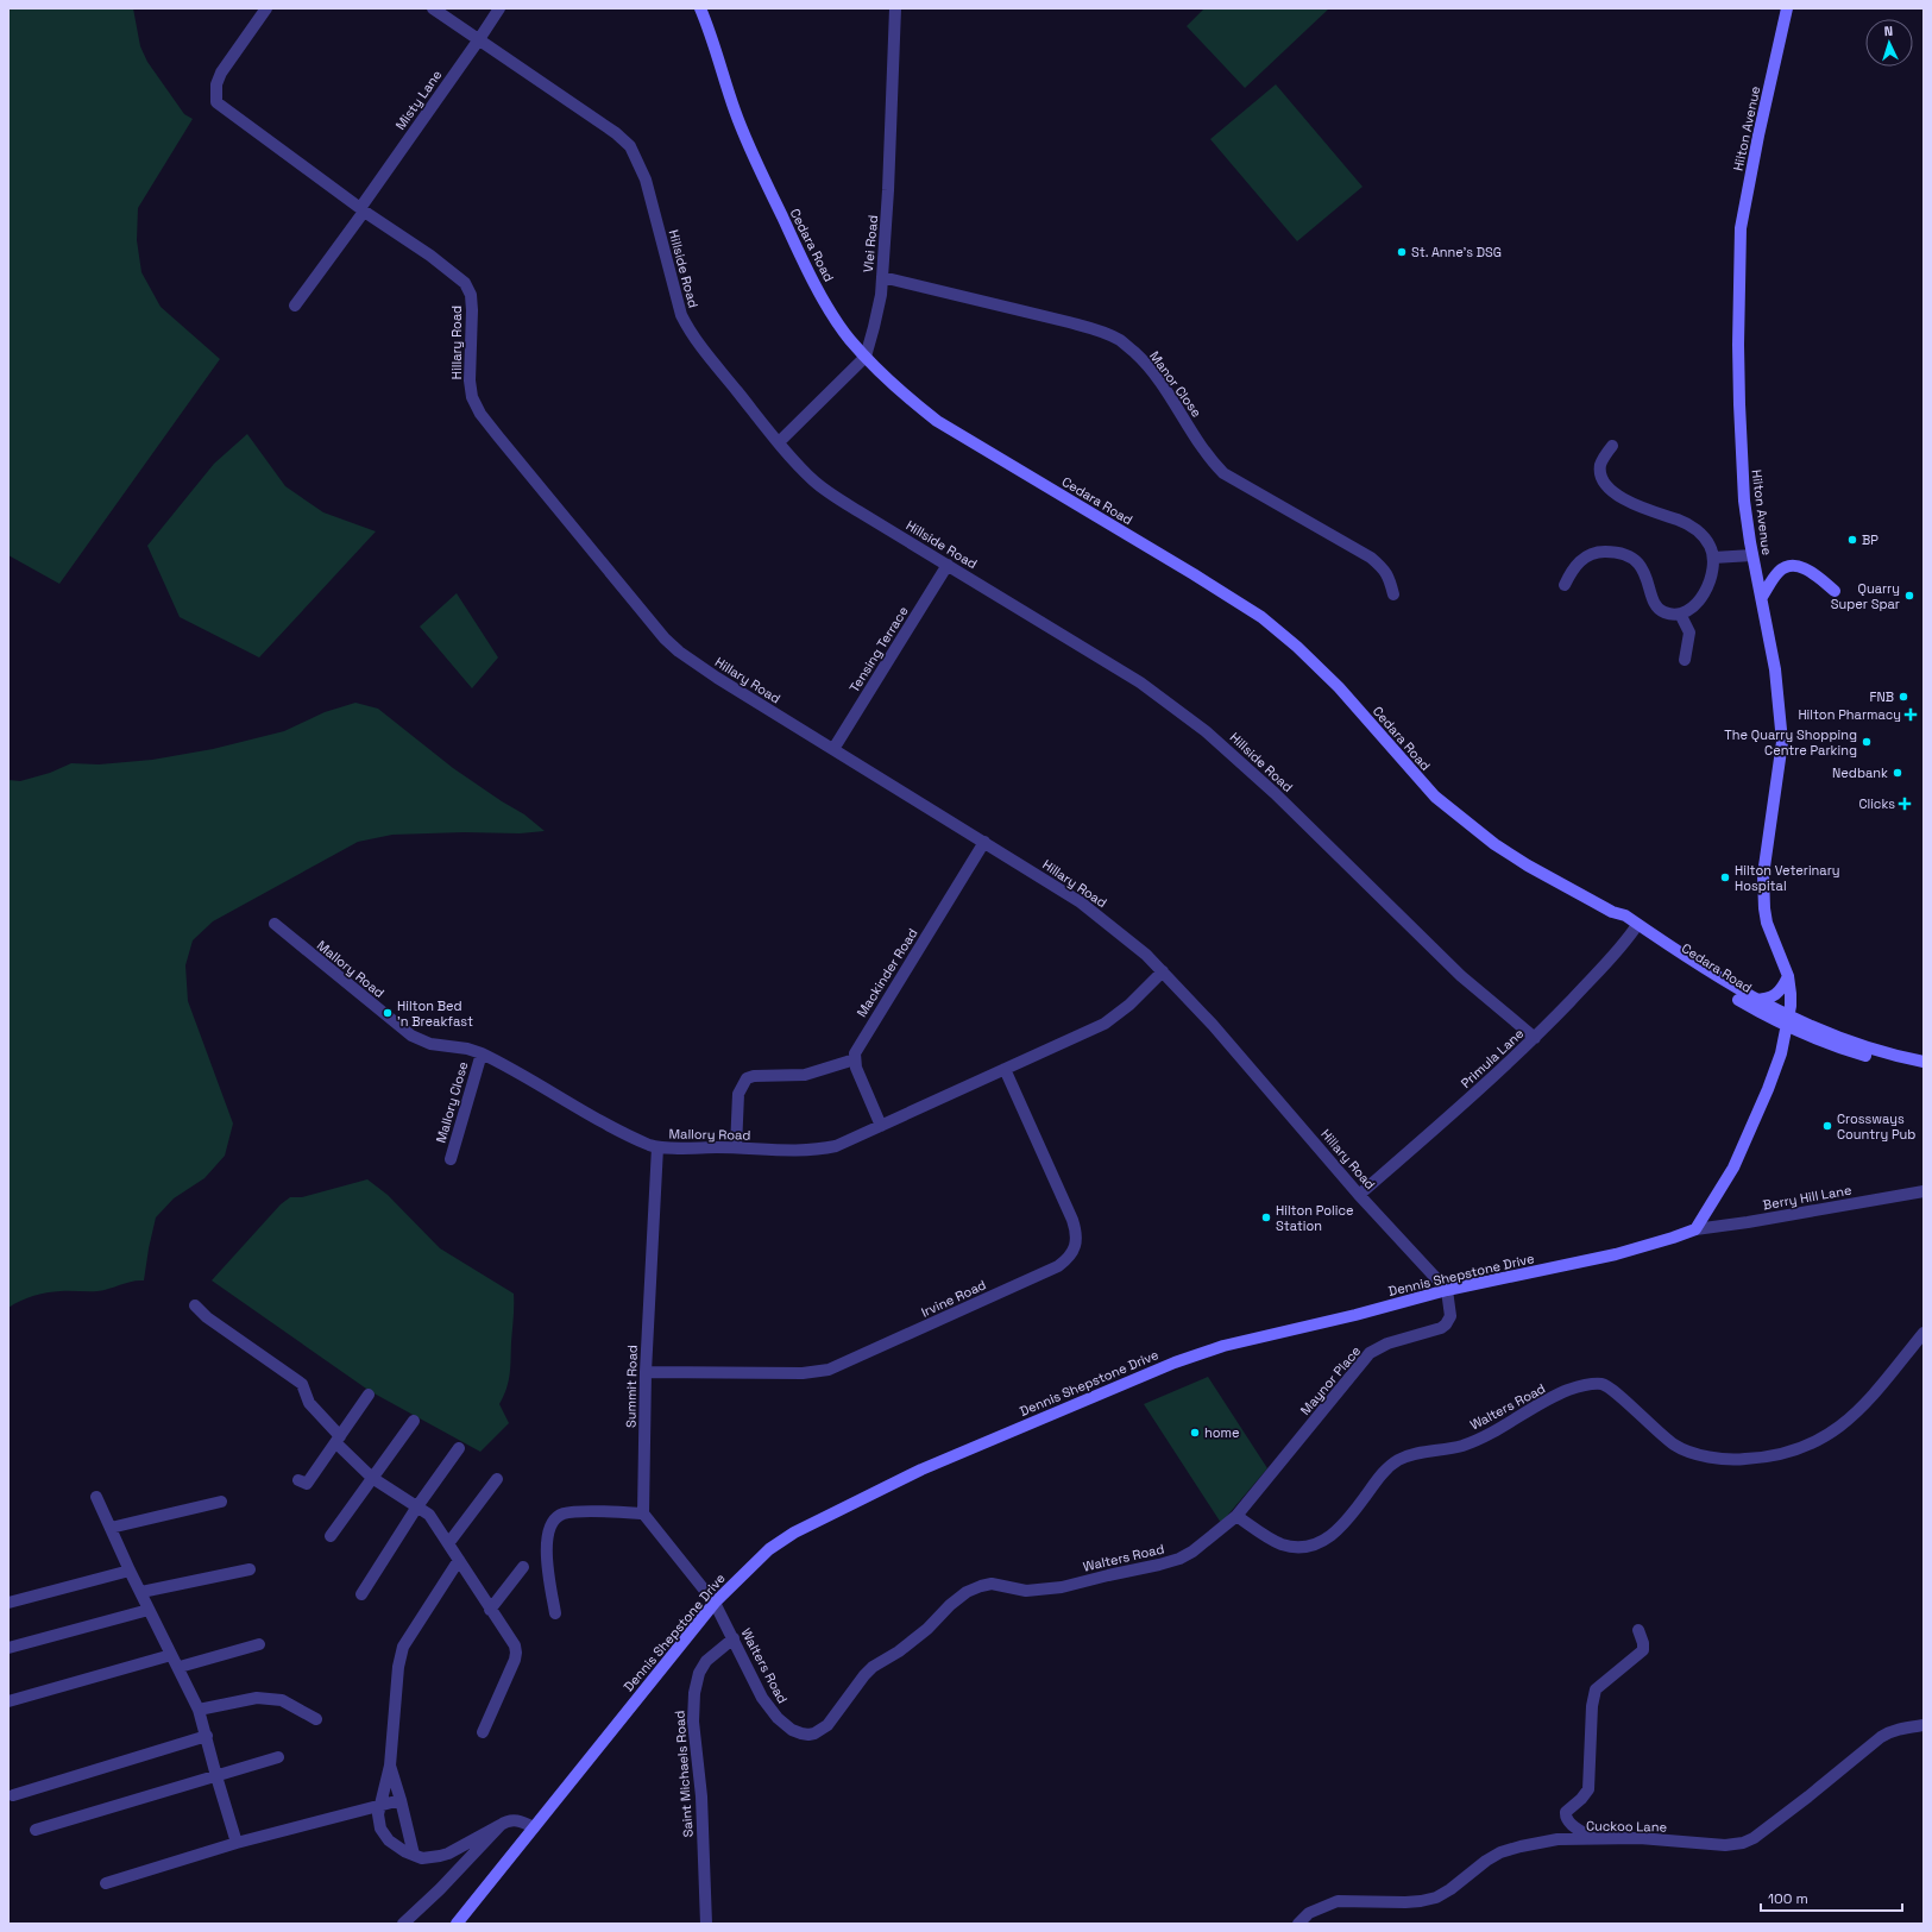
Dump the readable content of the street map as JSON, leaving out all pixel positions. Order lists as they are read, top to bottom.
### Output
{
  "streets": {
    "street": [
      "Misty Lane",
      "Hilton Avenue",
      "Vlei Road",
      "Cedara Road",
      "Hillside Road",
      "Hillary Road",
      "Manor Close",
      "Tensing Terrace",
      "Mallory Road",
      "Mackinder Road",
      "Primula Lane",
      "Mallory Close",
      "Berry Hill Lane",
      "Dennis Shepstone Drive",
      "Irvine Road",
      "Maynor Place",
      "Summit Road",
      "Walters Road",
      "Saint Michaels Road",
      "Cuckoo Lane"
    ]
  },
  "crossings": [
    ["Misty Lane", "Hillside Road"],
    ["Misty Lane", "Hillary Road"],
    ["Hilton Avenue", "Cedara Road"],
    ["Vlei Road", "Cedara Road"],
    ["Vlei Road", "Manor Close"],
    ["Cedara Road", "Primula Lane"],
    ["Hillside Road", "Tensing Terrace"],
    ["Hillside Road", "Primula Lane"],
    ["Hillary Road", "Tensing Terrace"],
    ["Hillary Road", "Mallory Road"],
    ["Hillary Road", "Mackinder Road"],
    ["Hillary Road", "Primula Lane"],
    ["Hillary Road", "Dennis Shepstone Drive"],
    ["Hillary Road", "Maynor Place"],
    ["Mallory Road", "Mallory Close"],
    ["Mallory Road", "Irvine Road"],
    ["Mallory Road", "Summit Road"],
    ["Berry Hill Lane", "Dennis Shepstone Drive"],
    ["Dennis Shepstone Drive", "Maynor Place"],
    ["Dennis Shepstone Drive", "Walters Road"],
    ["Irvine Road", "Summit Road"],
    ["Maynor Place", "Walters Road"],
    ["Walters Road", "Saint Michaels Road"]
  ],
  "places": {
    "other": [
      "St. Anne's DSG",
      "BP",
      "Quarry Super Spar",
      "FNB",
      "The Quarry Shopping Centre Parking",
      "Nedbank",
      "Hilton Veterinary Hospital",
      "Hilton Bed 'n Breakfast",
      "Crossways Country Pub",
      "Hilton Police Station",
      "home"
    ],
    "health": ["Hilton Pharmacy", "Clicks"]
  },
  "scale_bar": "100 m",
  "north": "top"
}
